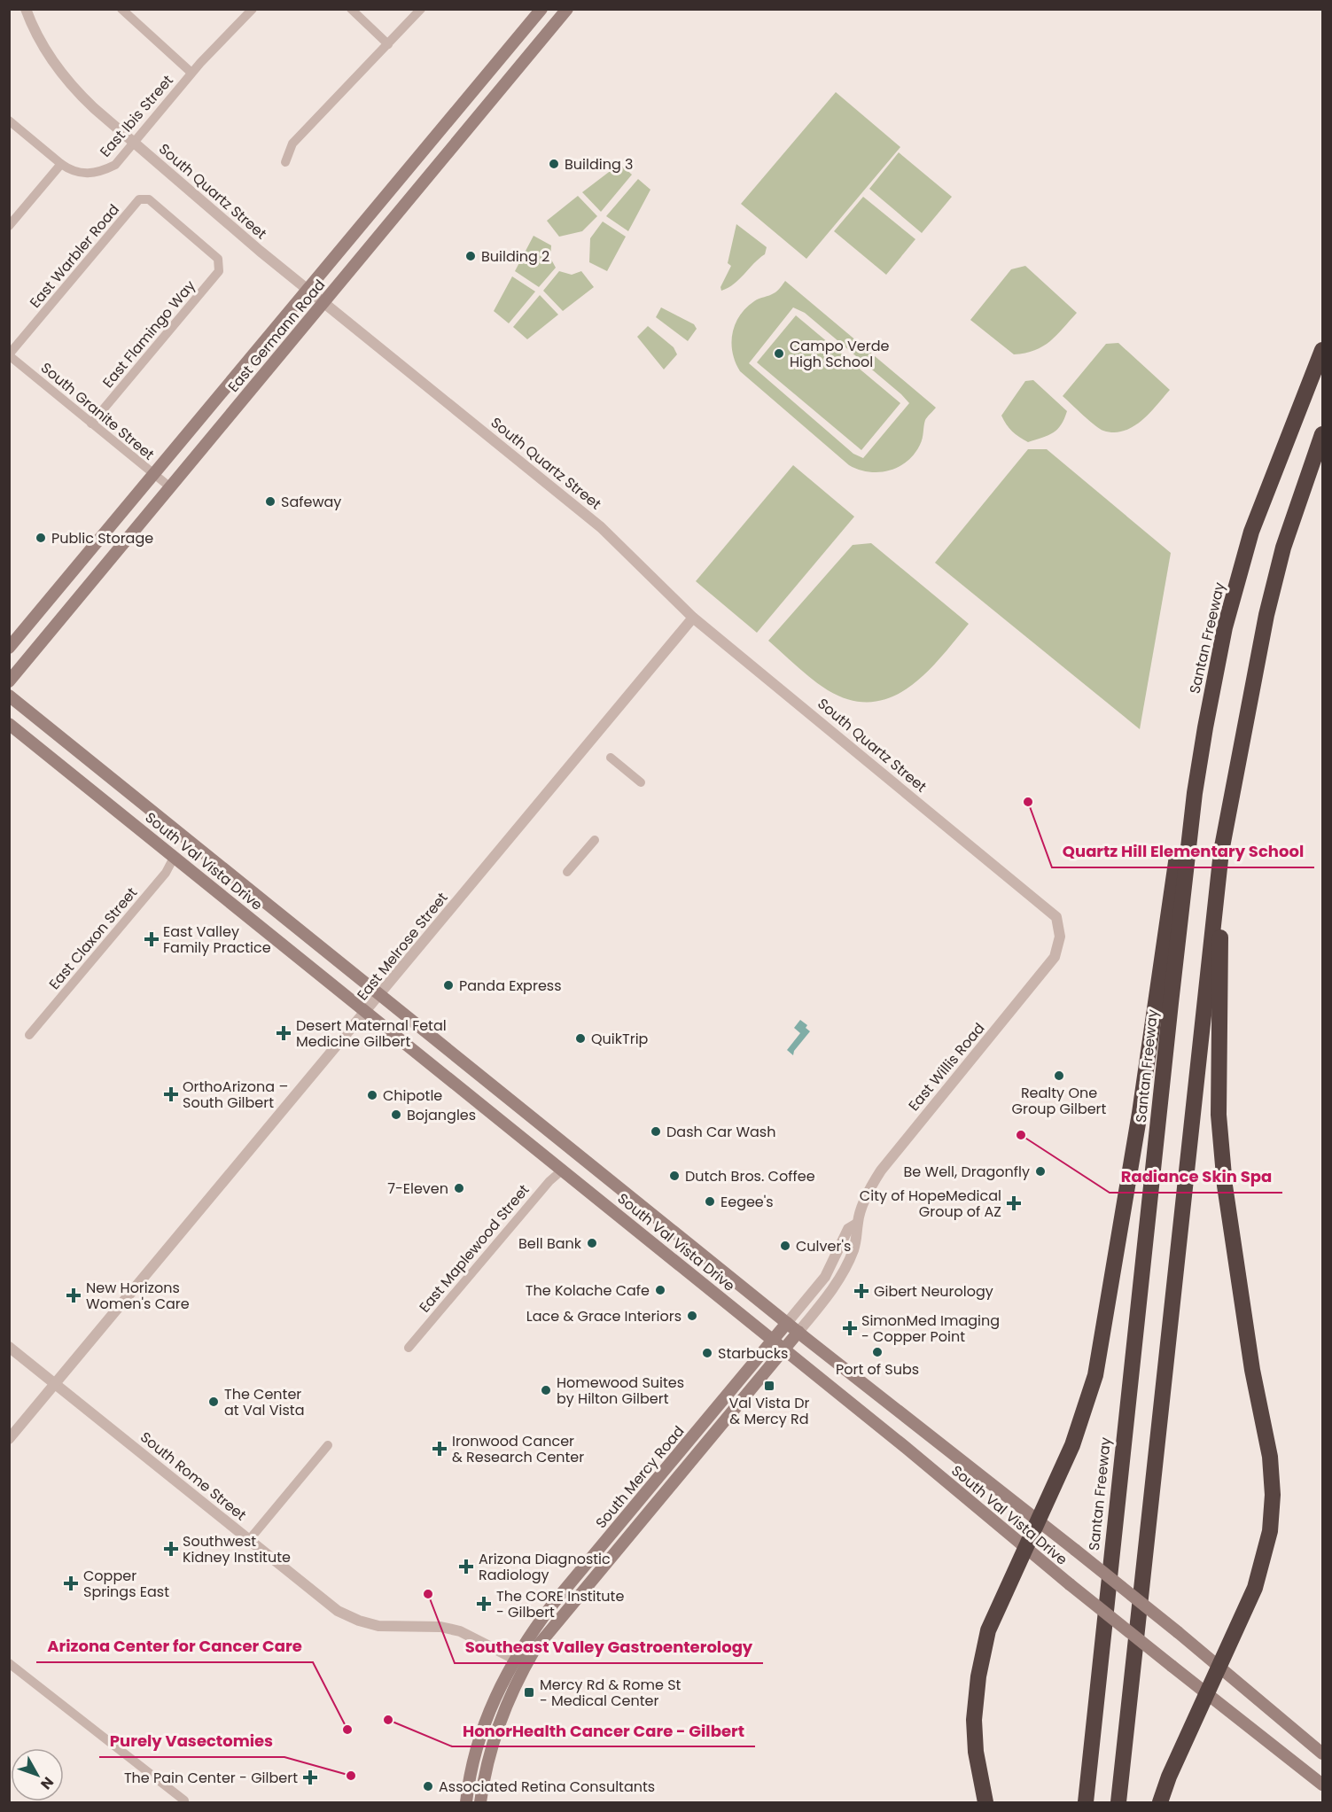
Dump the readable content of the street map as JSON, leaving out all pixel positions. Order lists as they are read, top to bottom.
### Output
{
  "streets": {
    "highway": ["Santan Freeway"],
    "main road": ["East Germann Road", "South Val Vista Drive", "South Mercy Road"],
    "street": [
      "East Ibis Street",
      "South Quartz Street",
      "East Warbler Road",
      "East Flamingo Way",
      "South Granite Street",
      "East Claxon Street",
      "East Melrose Street",
      "East Willis Road",
      "East Maplewood Street",
      "South Rome Street"
    ]
  },
  "crossings": [
    ["East Ibis Street", "South Quartz Street"],
    ["South Quartz Street", "East Germann Road"],
    ["South Quartz Street", "East Melrose Street"],
    ["South Quartz Street", "East Willis Road"],
    ["East Warbler Road", "East Flamingo Way"],
    ["East Warbler Road", "South Granite Street"],
    ["East Flamingo Way", "South Granite Street"],
    ["East Germann Road", "South Granite Street"],
    ["South Val Vista Drive", "East Claxon Street"],
    ["South Val Vista Drive", "East Melrose Street"],
    ["South Val Vista Drive", "East Willis Road"],
    ["South Val Vista Drive", "East Maplewood Street"],
    ["South Val Vista Drive", "South Mercy Road"],
    ["East Melrose Street", "South Rome Street"],
    ["East Willis Road", "South Mercy Road"],
    ["South Rome Street", "South Mercy Road"]
  ],
  "places": {
    "other": [
      "Building 3",
      "Building 2",
      "Campo Verde High School",
      "Safeway",
      "Public Storage",
      "Quartz Hill Elementary School",
      "Panda Express",
      "QuikTrip",
      "Realty One Group Gilbert",
      "Chipotle",
      "Bojangles",
      "Dash Car Wash",
      "Radiance Skin Spa",
      "Be Well, Dragonfly",
      "Dutch Bros. Coffee",
      "7-Eleven",
      "Eegee's",
      "Bell Bank",
      "Culver's",
      "The Kolache Cafe",
      "Lace & Grace Interiors",
      "Port of Subs",
      "Starbucks",
      "Homewood Suites by Hilton Gilbert",
      "The Center at Val Vista",
      "Southeast Valley Gastroenterology",
      "HonorHealth Cancer Care - Gilbert",
      "Arizona Center for Cancer Care",
      "Purely Vasectomies",
      "Associated Retina Consultants"
    ],
    "health": [
      "East Valley Family Practice",
      "Desert Maternal Fetal Medicine Gilbert",
      "OrthoArizona – South Gilbert",
      "City of HopeMedical Group of AZ",
      "Gibert Neurology",
      "New Horizons Women's Care",
      "SimonMed Imaging - Copper Point",
      "Ironwood Cancer & Research Center",
      "Southwest Kidney Institute",
      "Arizona Diagnostic Radiology",
      "Copper Springs East",
      "The CORE Institute - Gilbert",
      "The Pain Center - Gilbert"
    ],
    "transit": ["Val Vista Dr & Mercy Rd", "Mercy Rd & Rome St - Medical Center"]
  },
  "north": "bottom right"
}
